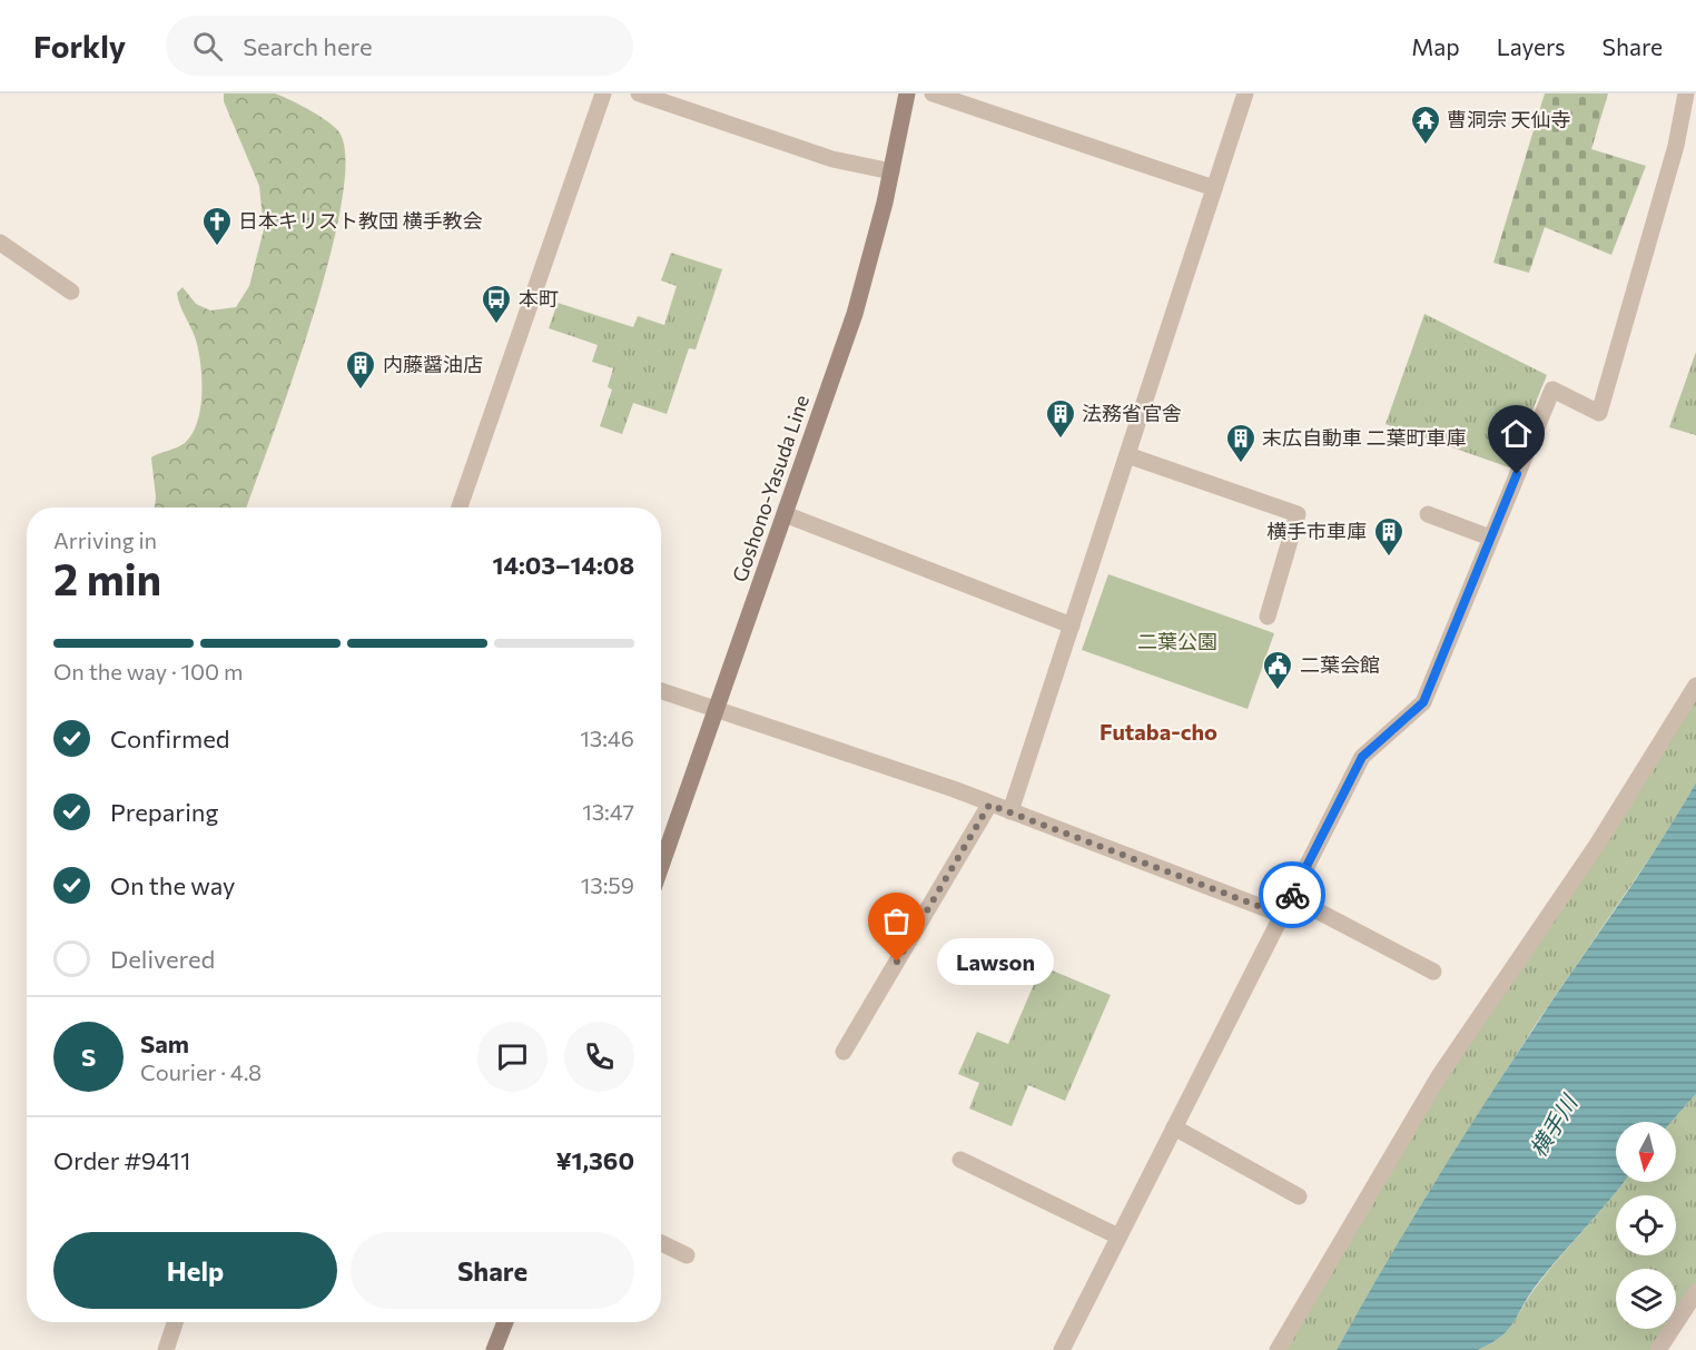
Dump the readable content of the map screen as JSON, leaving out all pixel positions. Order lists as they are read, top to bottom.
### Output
{
  "streets": {
    "main road": ["Goshono-Yasuda Line"]
  },
  "districts": ["Futaba-cho"],
  "water": ["横手川"],
  "parks": ["二葉公園"],
  "places": {
    "temple": ["曹洞宗 天仙寺"],
    "church": ["日本キリスト教団 横手教会"],
    "bus stop": ["本町"],
    "building": [
      "内藤醤油店",
      "法務省官舎",
      "末広自動車 二葉町車庫",
      "横手市車庫"
    ],
    "public building": ["二葉会館"],
    "other": ["Lawson"]
  },
  "north": "bottom",
  "page": {
    "header": "Forkly",
    "search": "Search here",
    "nav": ["Map", "Layers", "Share"],
    "heading": ["2 min", "Arriving in", "14:03–14:08"],
    "panel": [
      "Sam",
      "Courier · 4.8",
      "Order #9411",
      "¥1,360"
    ],
    "bar": "On the way · 100 m",
    "list": [
      ["Confirmed", "13:46"],
      ["Preparing", "13:47"],
      ["On the way", "13:59"],
      "Delivered"
    ],
    "bubble": "Lawson",
    "round": "S",
    "buttons": ["Help", "Share"]
  }
}
